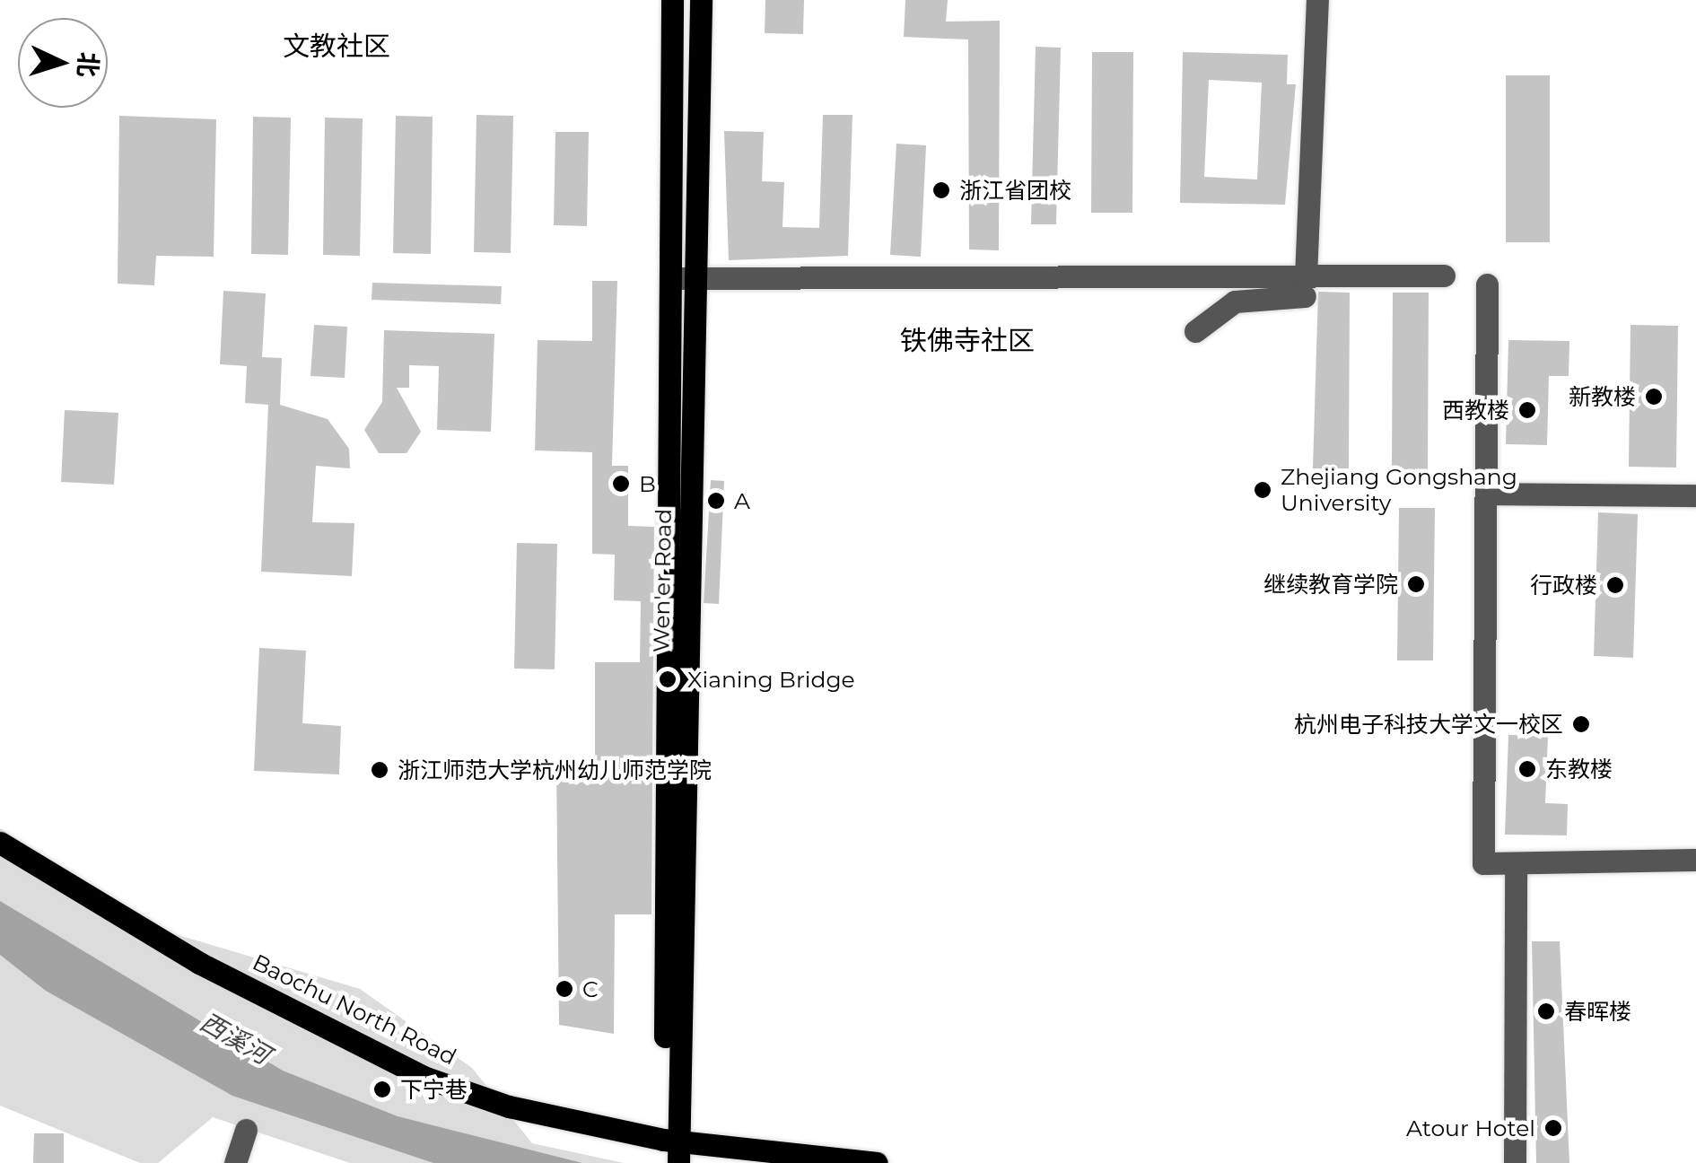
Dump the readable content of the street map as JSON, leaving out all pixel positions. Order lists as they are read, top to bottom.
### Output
{
  "streets": {
    "main road": ["Wen'er Road", "Baochu North Road"]
  },
  "crossings": [
    ["Wen'er Road", "Baochu North Road"]
  ],
  "districts": ["文教社区", "铁佛寺社区"],
  "water": ["西溪河"],
  "places": [
    "浙江省团校",
    "新教楼",
    "西教楼",
    "B",
    "Zhejiang Gongshang University",
    "A",
    "继续教育学院",
    "行政楼",
    "Xianing Bridge",
    "杭州电子科技大学文一校区",
    "东教楼",
    "浙江师范大学杭州幼儿师范学院",
    "C",
    "春晖楼",
    "下宁巷",
    "Atour Hotel"
  ],
  "north": "right"
}
